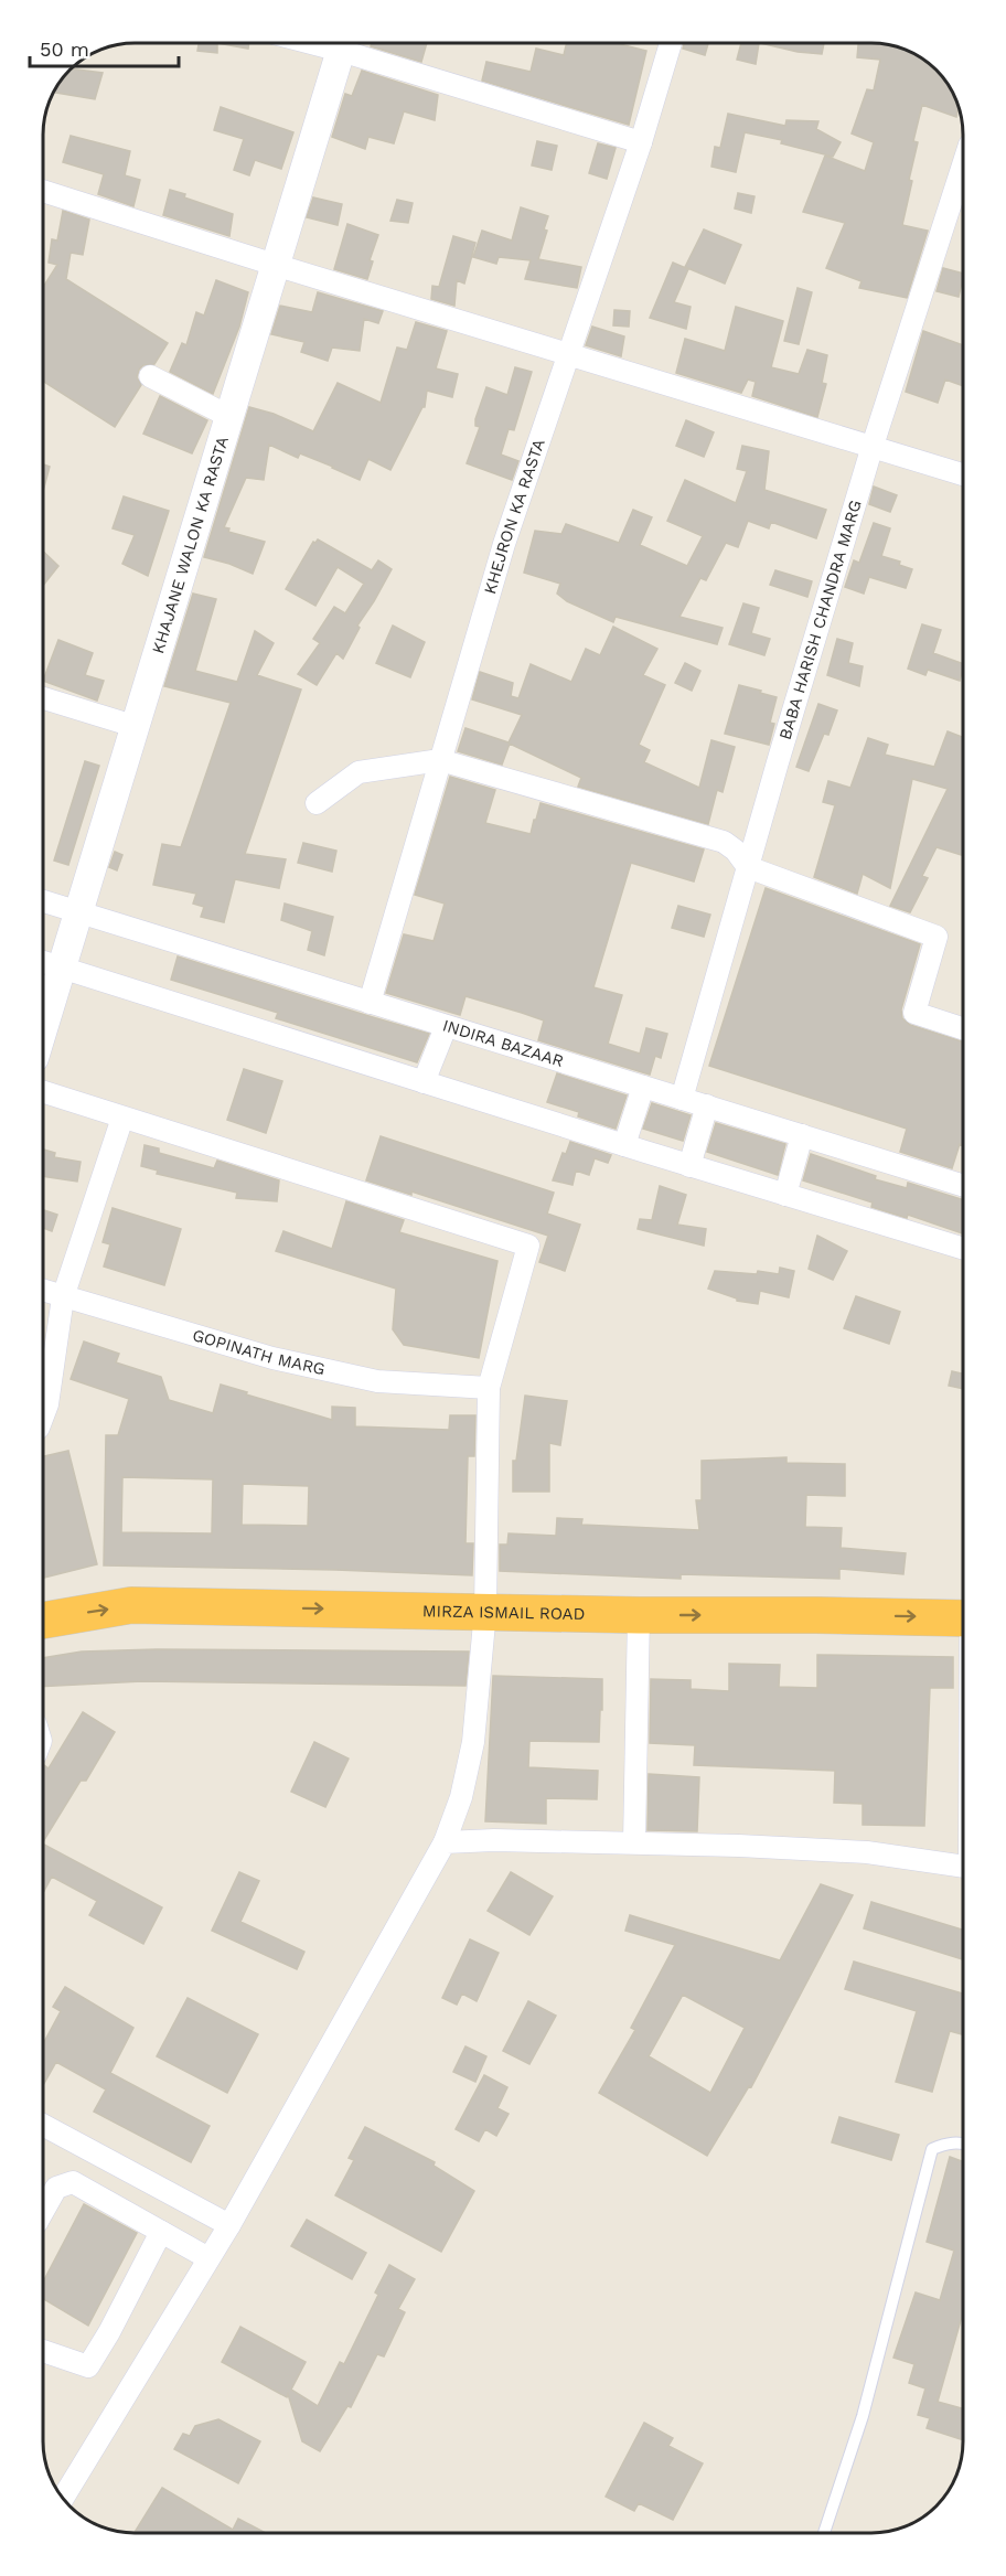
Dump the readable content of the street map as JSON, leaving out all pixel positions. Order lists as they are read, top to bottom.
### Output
{
  "streets": {
    "highway": ["MIRZA ISMAIL ROAD"],
    "street": [
      "KHEJRON KA RASTA",
      "KHAJANE WALON KA RASTA",
      "BABA HARISH CHANDRA MARG",
      "INDIRA BAZAAR",
      "GOPINATH MARG"
    ]
  },
  "crossings": [
    ["KHEJRON KA RASTA", "INDIRA BAZAAR"],
    ["KHAJANE WALON KA RASTA", "INDIRA BAZAAR"],
    ["BABA HARISH CHANDRA MARG", "INDIRA BAZAAR"]
  ],
  "one_way": ["MIRZA ISMAIL ROAD"],
  "scale_bar": "50 m"
}
